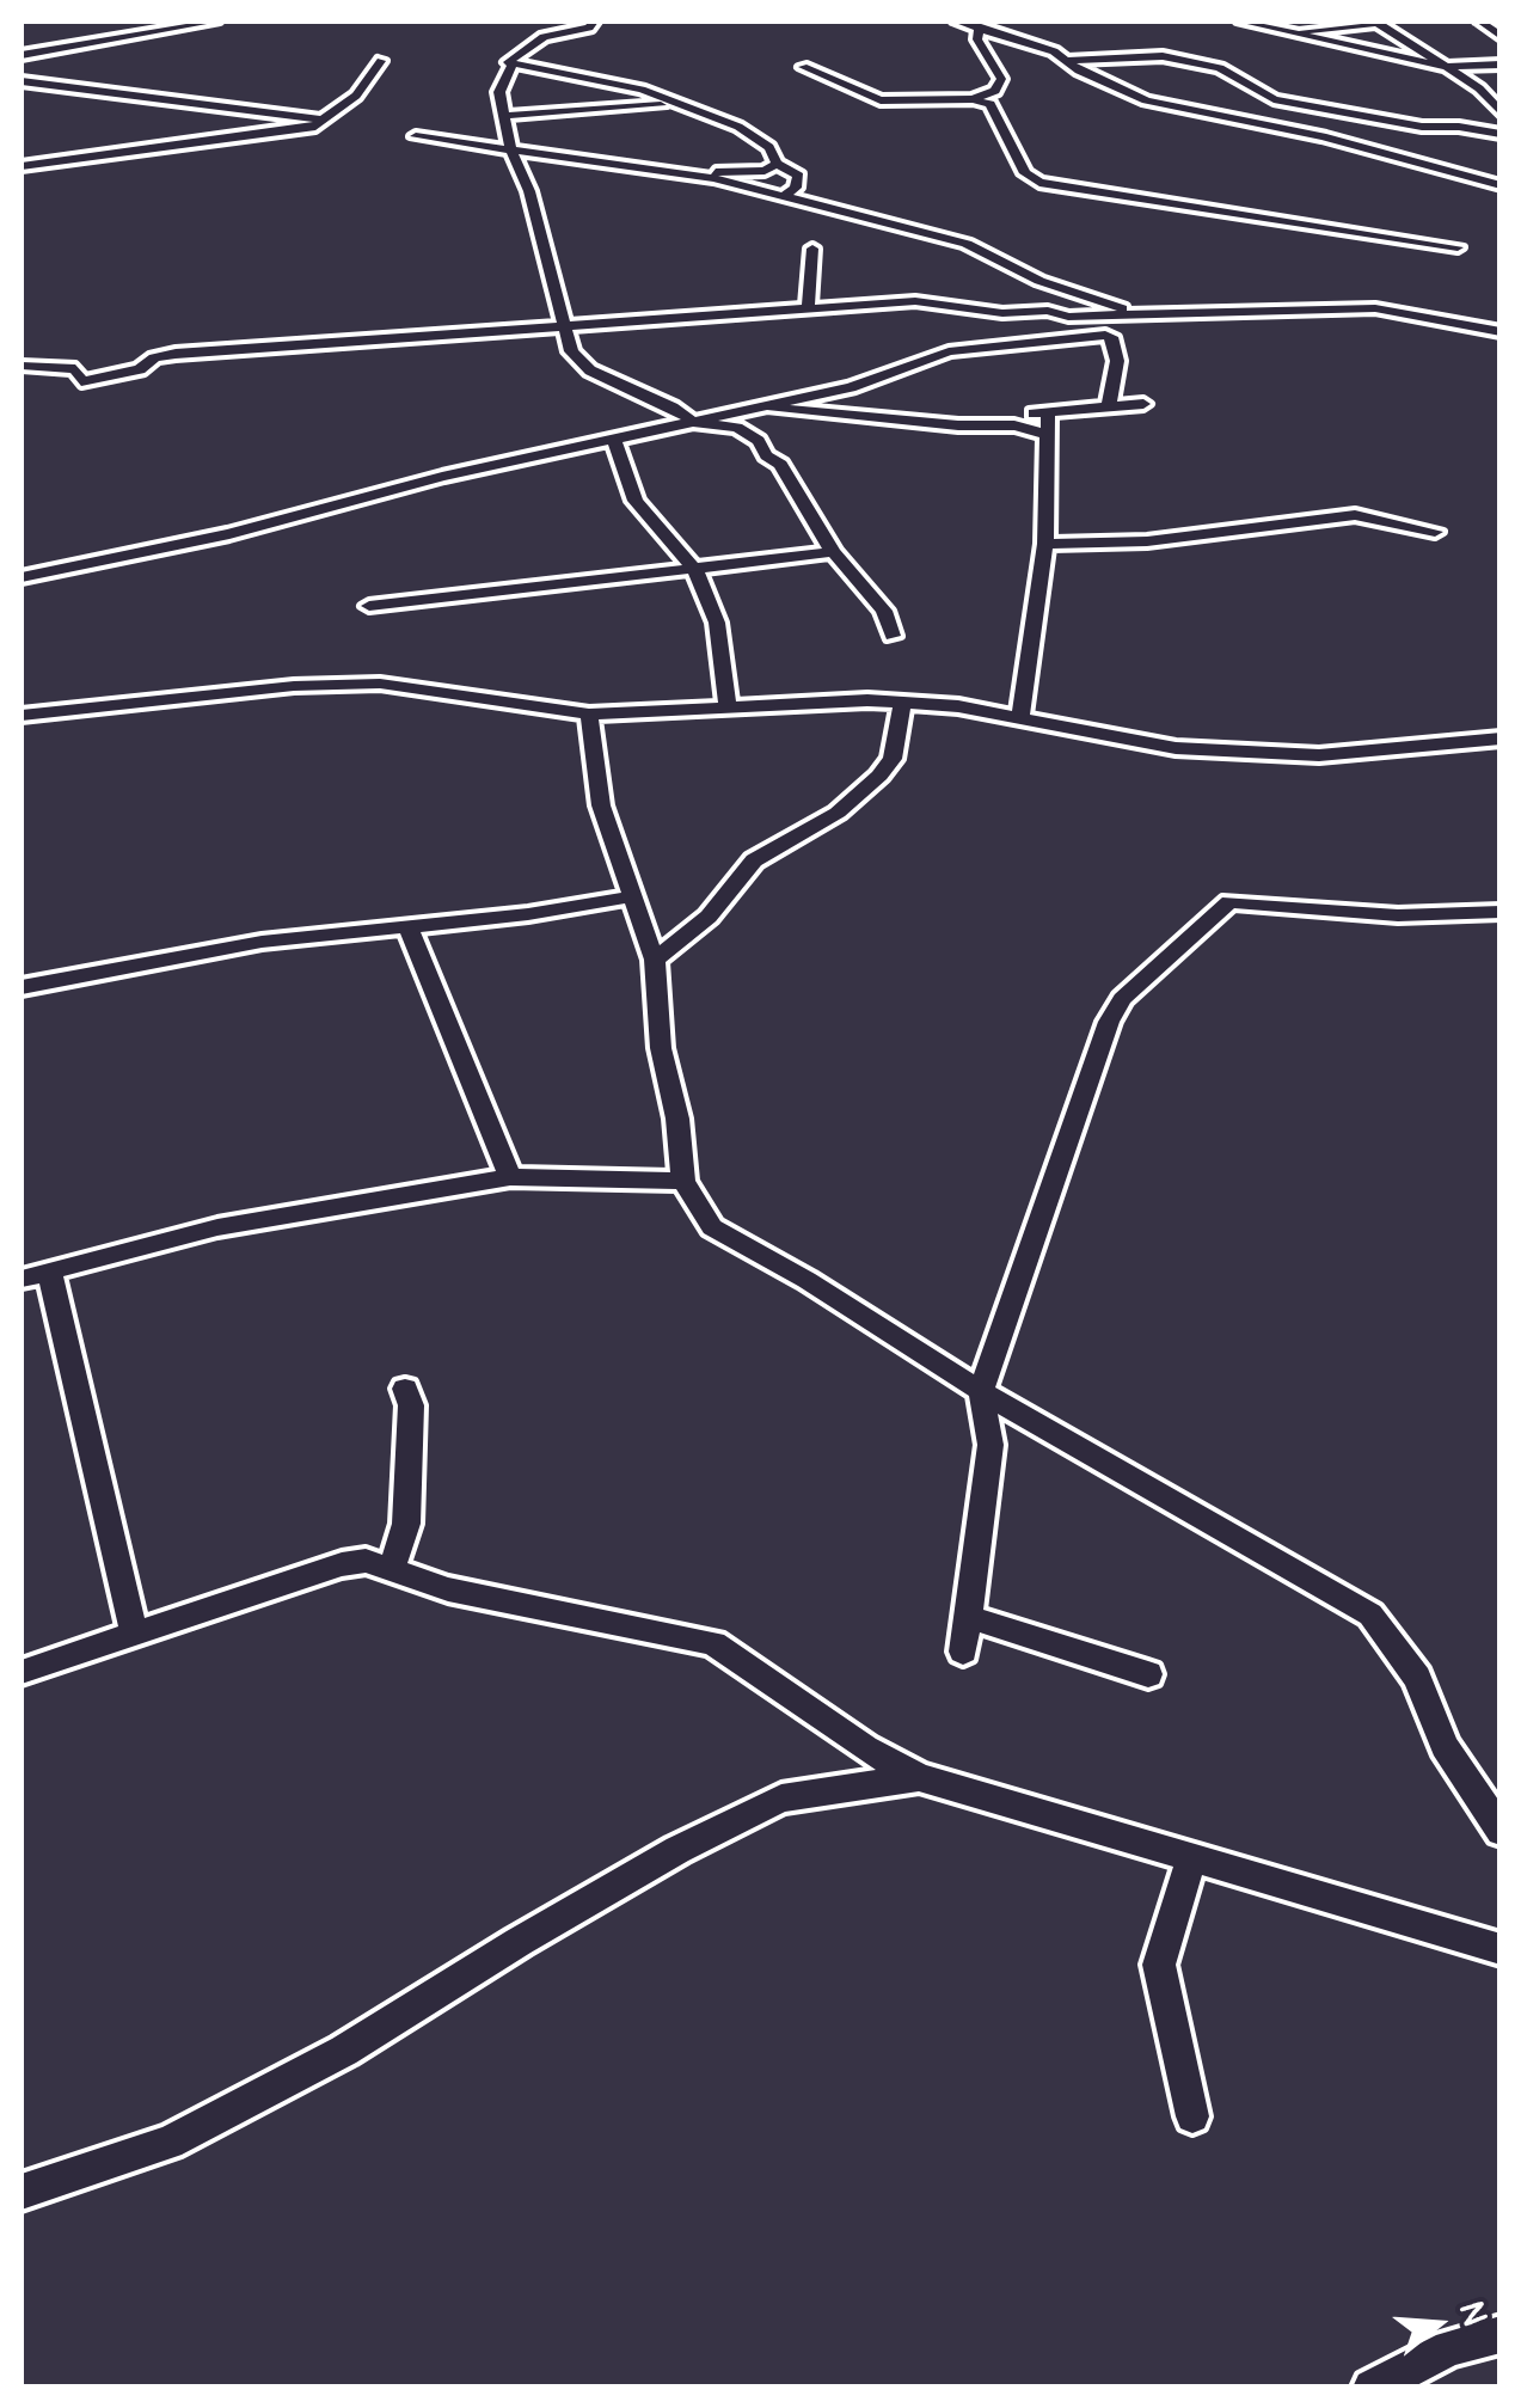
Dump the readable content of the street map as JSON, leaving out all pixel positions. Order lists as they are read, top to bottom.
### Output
{
  "north": "right"
}
